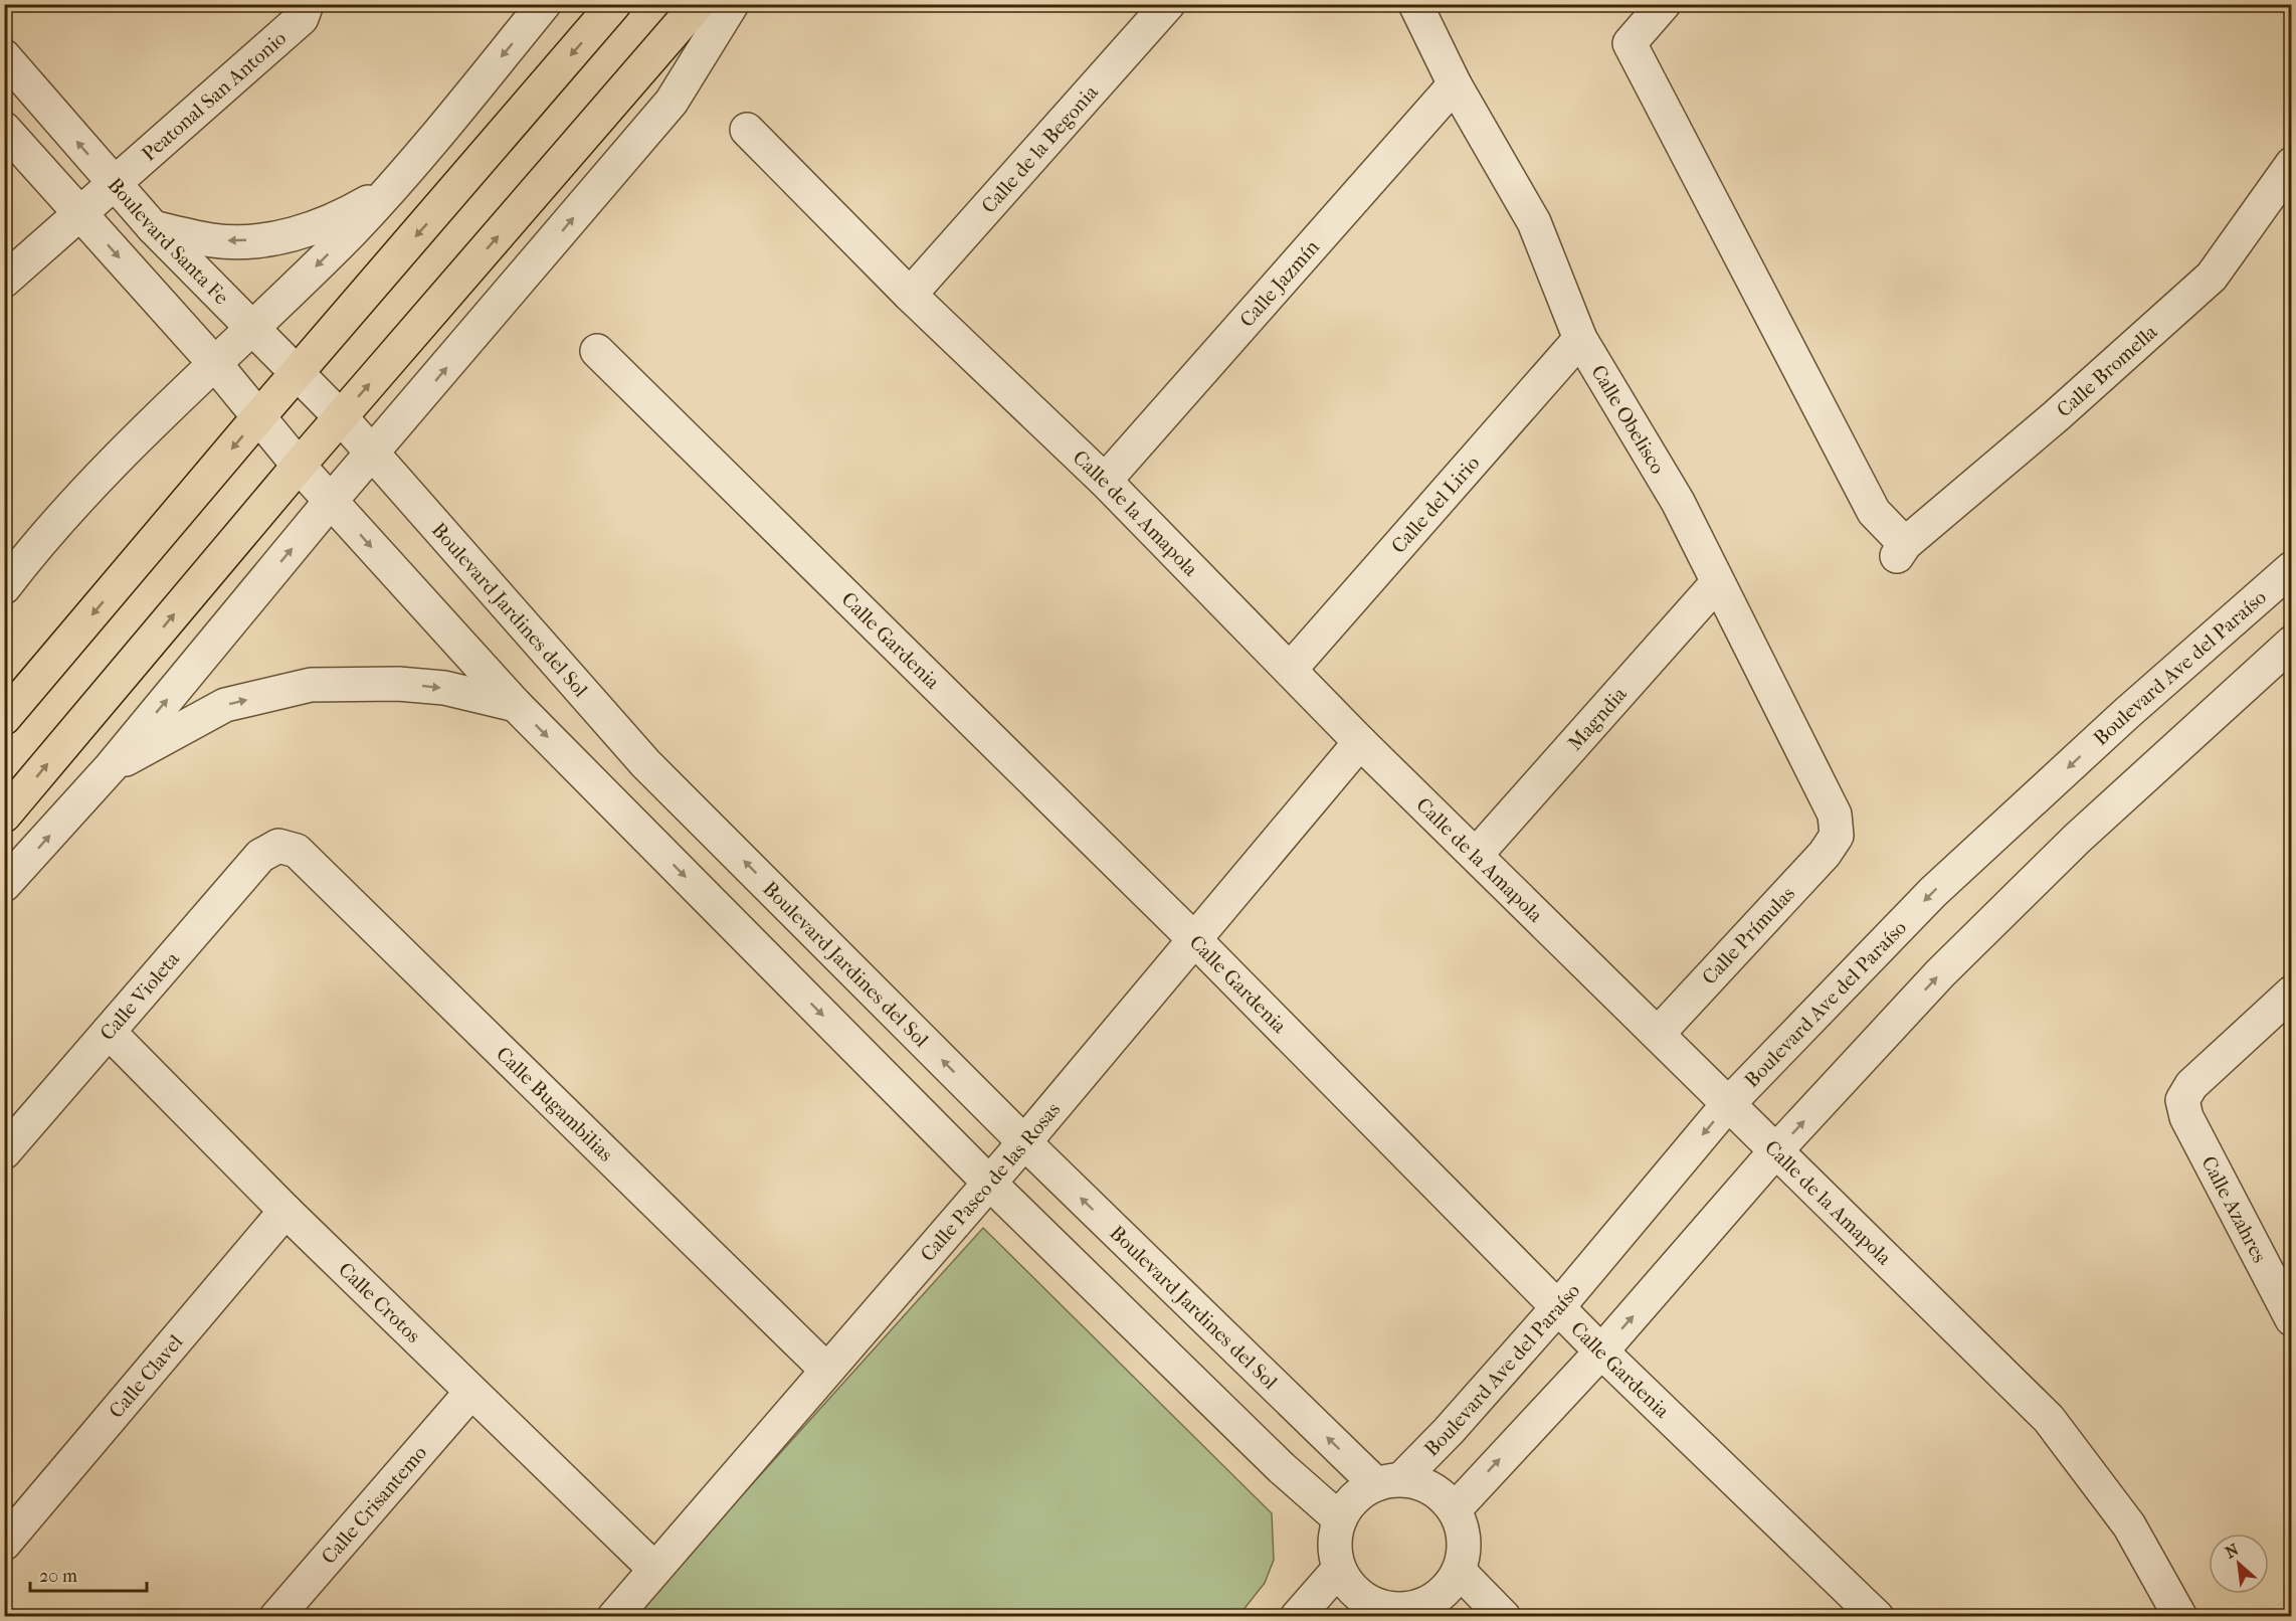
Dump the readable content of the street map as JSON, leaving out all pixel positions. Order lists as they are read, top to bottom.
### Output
{
  "streets": {
    "street": [
      "Peatonal San Antonio",
      "Calle de la Begonia",
      "Boulevard Santa Fe",
      "Calle Jazmín",
      "Calle Bromella",
      "Calle Obelisco",
      "Calle del Lirio",
      "Calle de la Amapola",
      "Boulevard Jardines del Sol",
      "Calle Gardenia",
      "Boulevard Ave del Paraíso",
      "Magndia",
      "Calle Prímulas",
      "Calle Violeta",
      "Calle Bugambilias",
      "Calle Paseo de las Rosas",
      "Calle Azahres",
      "Calle Crotos",
      "Calle Clavel",
      "Calle Crisantemo"
    ]
  },
  "crossings": [
    ["Peatonal San Antonio", "Boulevard Santa Fe"],
    ["Calle de la Begonia", "Calle de la Amapola"],
    ["Boulevard Santa Fe", "Boulevard Jardines del Sol"],
    ["Calle Jazmín", "Calle Obelisco"],
    ["Calle Jazmín", "Calle de la Amapola"],
    ["Calle Obelisco", "Calle del Lirio"],
    ["Calle Obelisco", "Magndia"],
    ["Calle Obelisco", "Calle Prímulas"],
    ["Calle del Lirio", "Calle de la Amapola"],
    ["Calle de la Amapola", "Boulevard Ave del Paraíso"],
    ["Calle de la Amapola", "Magndia"],
    ["Calle de la Amapola", "Calle Prímulas"],
    ["Calle de la Amapola", "Calle Paseo de las Rosas"],
    ["Boulevard Jardines del Sol", "Boulevard Ave del Paraíso"],
    ["Boulevard Jardines del Sol", "Calle Paseo de las Rosas"],
    ["Calle Gardenia", "Boulevard Ave del Paraíso"],
    ["Calle Gardenia", "Calle Paseo de las Rosas"],
    ["Calle Violeta", "Calle Bugambilias"],
    ["Calle Violeta", "Calle Crotos"],
    ["Calle Bugambilias", "Calle Paseo de las Rosas"],
    ["Calle Paseo de las Rosas", "Calle Crotos"],
    ["Calle Crotos", "Calle Clavel"],
    ["Calle Crotos", "Calle Crisantemo"]
  ],
  "scale_bar": "20 m",
  "north": "top left"
}
